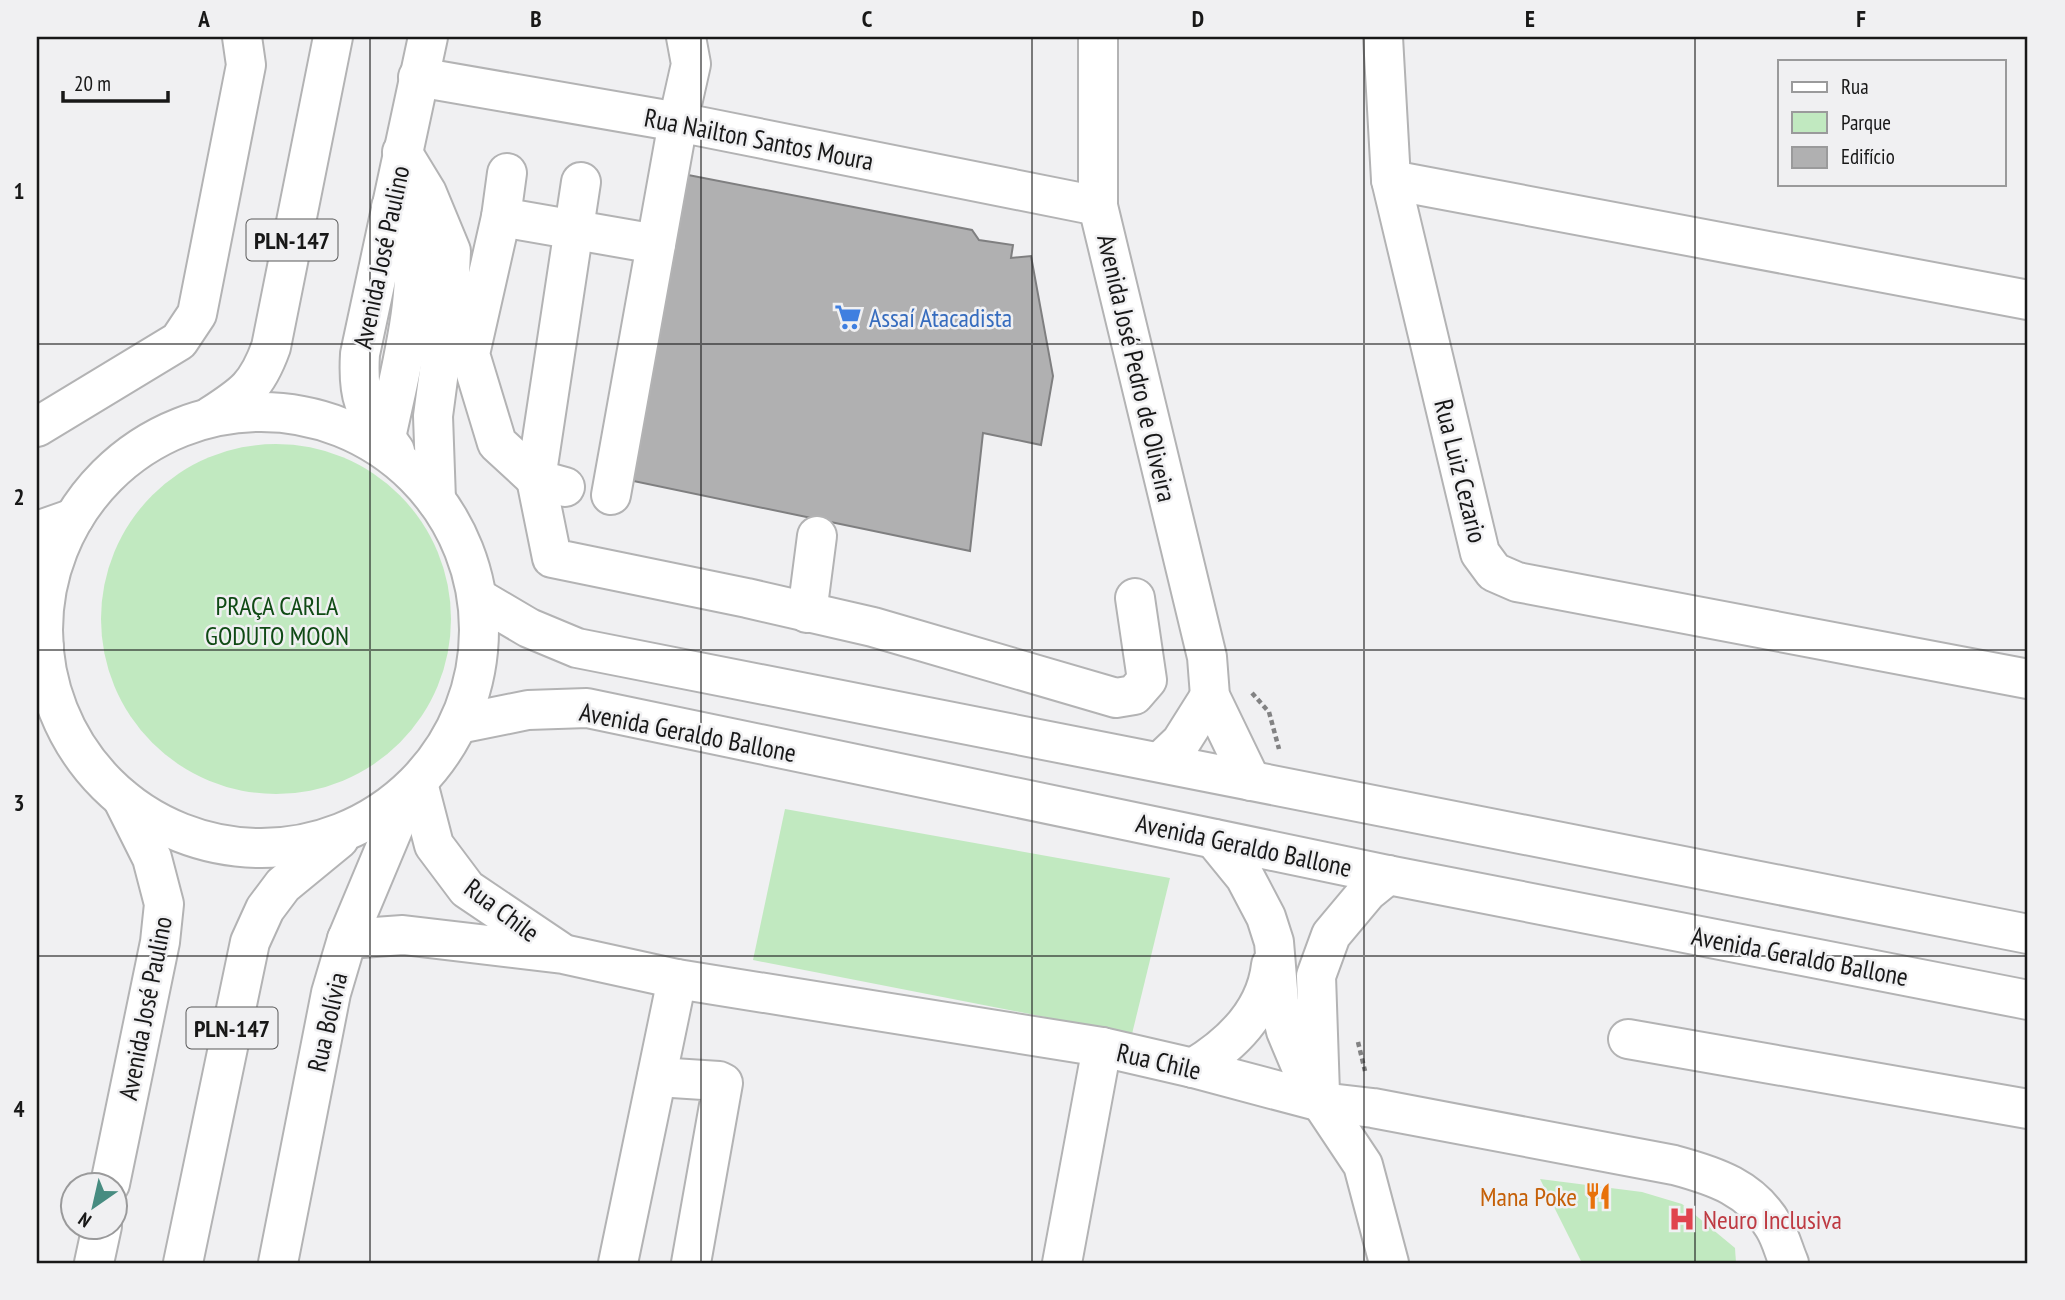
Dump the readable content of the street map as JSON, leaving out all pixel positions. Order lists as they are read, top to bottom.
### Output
{
  "streets": {
    "street": [
      "Rua Nailton Santos Moura",
      "PLN-147",
      "Avenida José Paulino",
      "Avenida José Pedro de Oliveira",
      "Rua Luiz Cezario",
      "Avenida Geraldo Ballone",
      "Rua Chile",
      "Rua Bolívia"
    ]
  },
  "crossings": [
    ["Rua Nailton Santos Moura", "Avenida José Paulino"],
    ["Rua Nailton Santos Moura", "Avenida José Pedro de Oliveira"],
    ["Rua Chile", "Rua Bolívia"]
  ],
  "parks": ["PRAÇA CARLA GODUTO MOON"],
  "places": {
    "supermarket": ["Assaí Atacadista"],
    "restaurant": ["Mana Poke"],
    "hospital": ["Neuro Inclusiva"]
  },
  "legend": ["Rua", "Parque", "Edifício"],
  "scale_bar": "20 m",
  "north": "bottom left",
  "grid": {
    "columns": [
      "A",
      "B",
      "C",
      "D",
      "E",
      "F"
    ],
    "rows": [
      "1",
      "2",
      "3",
      "4"
    ]
  }
}
